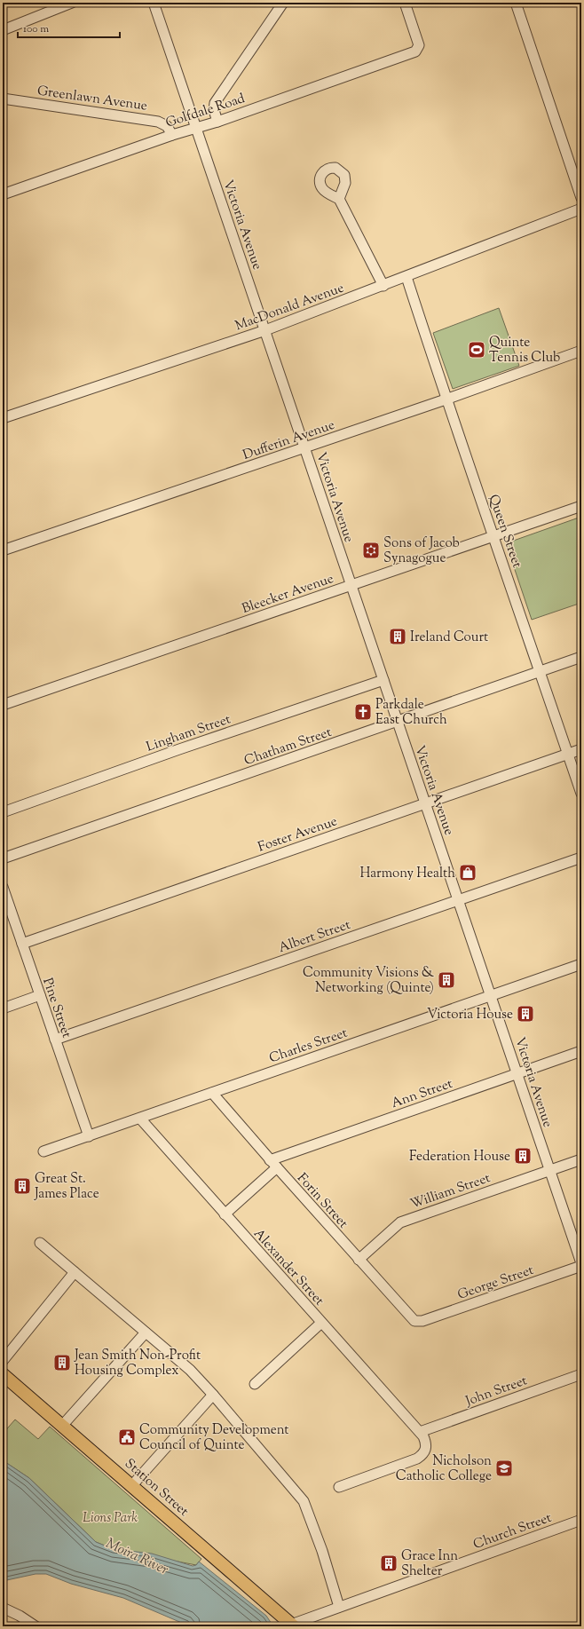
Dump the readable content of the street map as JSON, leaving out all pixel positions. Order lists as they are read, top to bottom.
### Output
{
  "streets": {
    "main road": ["Station Street"],
    "street": [
      "Greenlawn Avenue",
      "Golfdale Road",
      "Victoria Avenue",
      "MacDonald Avenue",
      "Dufferin Avenue",
      "Queen Street",
      "Bleecker Avenue",
      "Lingham Street",
      "Chatham Street",
      "Foster Avenue",
      "Albert Street",
      "Pine Street",
      "Charles Street",
      "Ann Street",
      "William Street",
      "Forin Street",
      "Alexander Street",
      "George Street",
      "John Street",
      "Church Street"
    ]
  },
  "crossings": [
    ["Greenlawn Avenue", "Golfdale Road"],
    ["Golfdale Road", "Victoria Avenue"],
    ["Victoria Avenue", "MacDonald Avenue"],
    ["Victoria Avenue", "Dufferin Avenue"],
    ["Victoria Avenue", "Bleecker Avenue"],
    ["Victoria Avenue", "Lingham Street"],
    ["Victoria Avenue", "Chatham Street"],
    ["Victoria Avenue", "Foster Avenue"],
    ["Victoria Avenue", "Albert Street"],
    ["Victoria Avenue", "Charles Street"],
    ["Victoria Avenue", "Ann Street"],
    ["Victoria Avenue", "William Street"],
    ["MacDonald Avenue", "Queen Street"],
    ["Dufferin Avenue", "Queen Street"],
    ["Queen Street", "Bleecker Avenue"],
    ["Queen Street", "Chatham Street"],
    ["Queen Street", "Foster Avenue"],
    ["Foster Avenue", "Pine Street"],
    ["Albert Street", "Pine Street"],
    ["Pine Street", "Charles Street"],
    ["Charles Street", "Forin Street"],
    ["Charles Street", "Alexander Street"],
    ["Ann Street", "Forin Street"],
    ["Ann Street", "Alexander Street"],
    ["William Street", "Forin Street"],
    ["Forin Street", "George Street"],
    ["Alexander Street", "John Street"],
    ["Station Street", "Church Street"]
  ],
  "water": ["Moira River"],
  "parks": ["Lions Park"],
  "places": {
    "sports": ["Quinte Tennis Club"],
    "synagogue": ["Sons of Jacob Synagogue"],
    "building": [
      "Ireland Court",
      "Community Visions & Networking (Quinte)",
      "Victoria House",
      "Federation House",
      "Great St. James Place",
      "Jean Smith Non-Profit Housing Complex",
      "Grace Inn Shelter"
    ],
    "church": ["Parkdale East Church"],
    "shop": ["Harmony Health"],
    "public building": ["Community Development Council of Quinte"],
    "school or university": ["Nicholson Catholic College"]
  },
  "scale_bar": "100 m"
}
